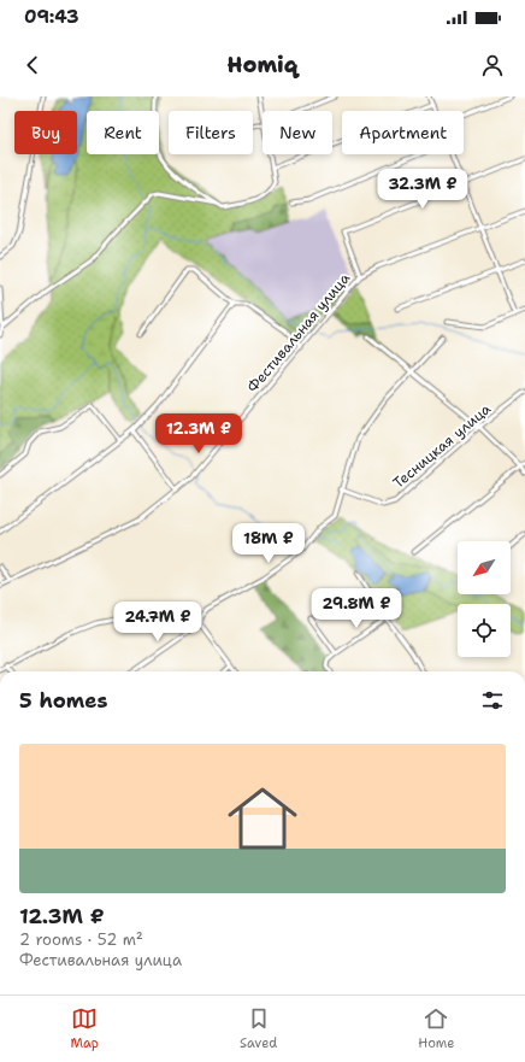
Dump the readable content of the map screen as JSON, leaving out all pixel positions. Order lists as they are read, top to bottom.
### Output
{
  "streets": {
    "street": ["Фестивальная улица", "Тесницкая улица"]
  },
  "north": "bottom left",
  "page": {
    "status": "09:43",
    "header": "Homiq",
    "chip": [
      "Buy",
      "Rent",
      "Filters",
      "New",
      "Apartment"
    ],
    "price": [
      "32.3M ₽",
      "12.3M ₽",
      "18M ₽",
      "29.8M ₽",
      "24.7M ₽"
    ],
    "heading": "5 homes",
    "list": [
      {
        "name": "12.3M ₽",
        "note": "2 rooms · 52 m² · Фестивальная улица"
      }
    ],
    "tabs": ["Map", "Saved", "Home"]
  }
}
